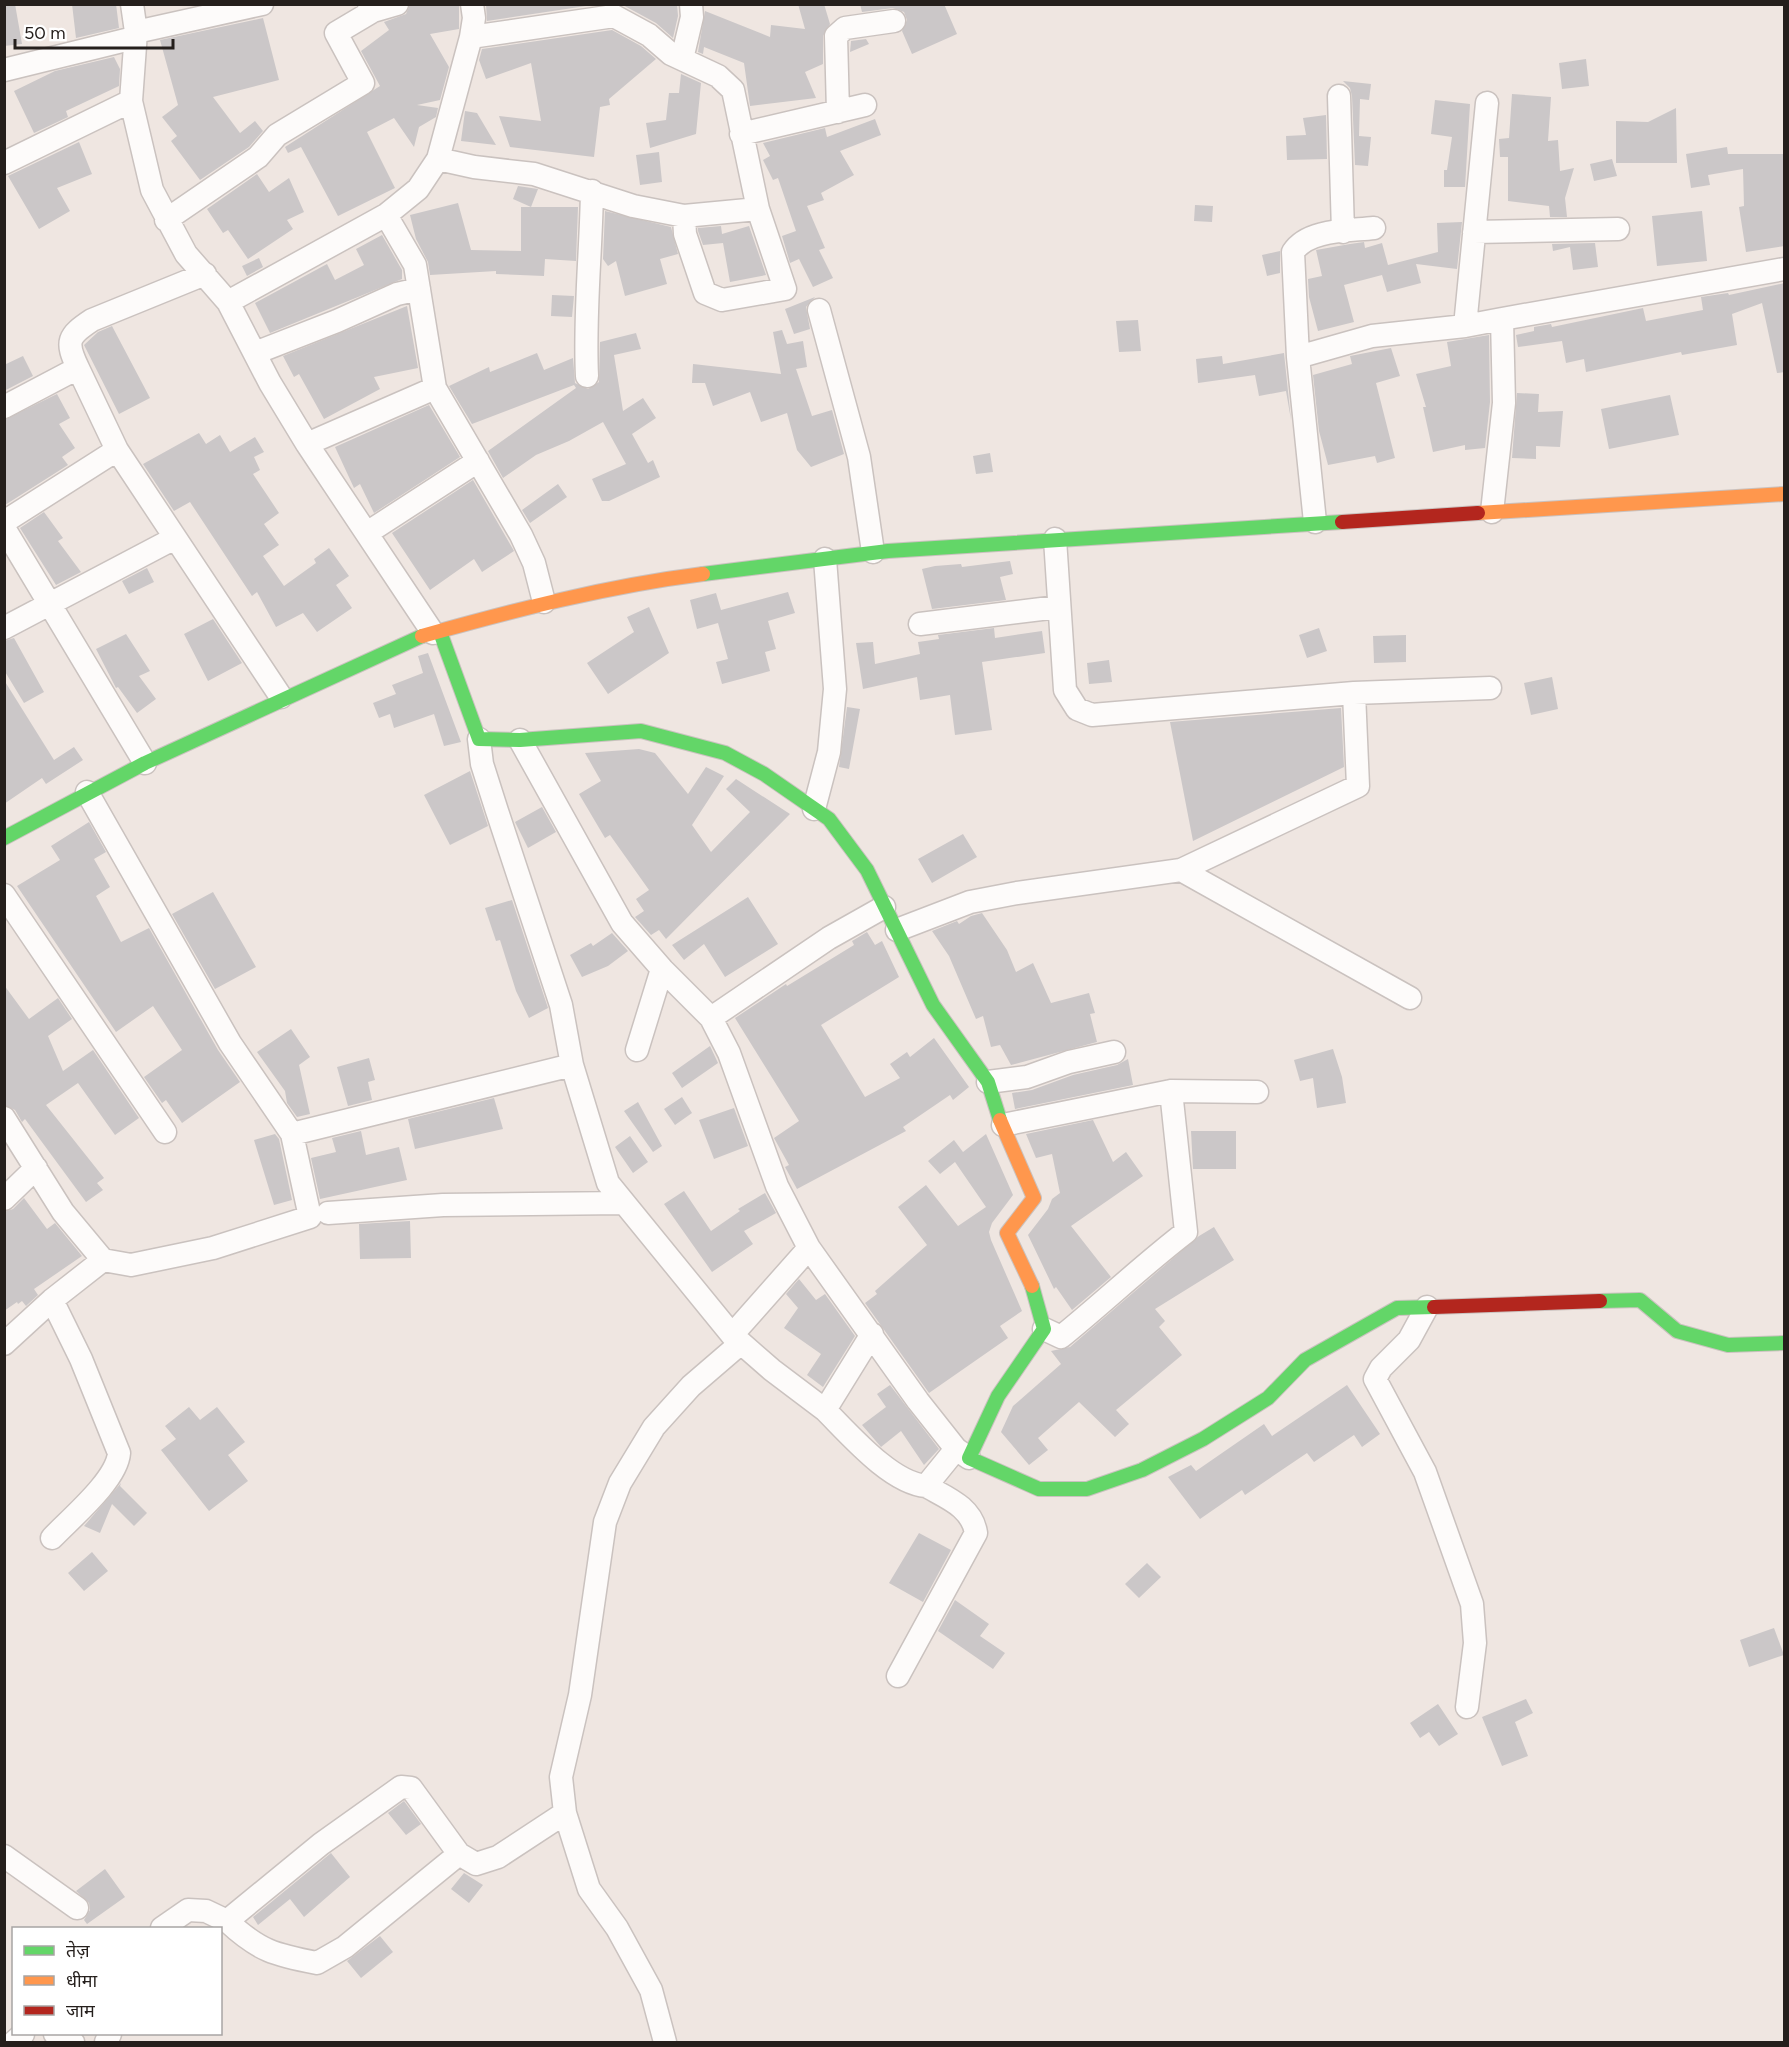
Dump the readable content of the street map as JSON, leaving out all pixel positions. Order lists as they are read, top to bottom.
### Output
{
  "legend": ["तेज़", "धीमा", "जाम"],
  "scale_bar": "50 m"
}
